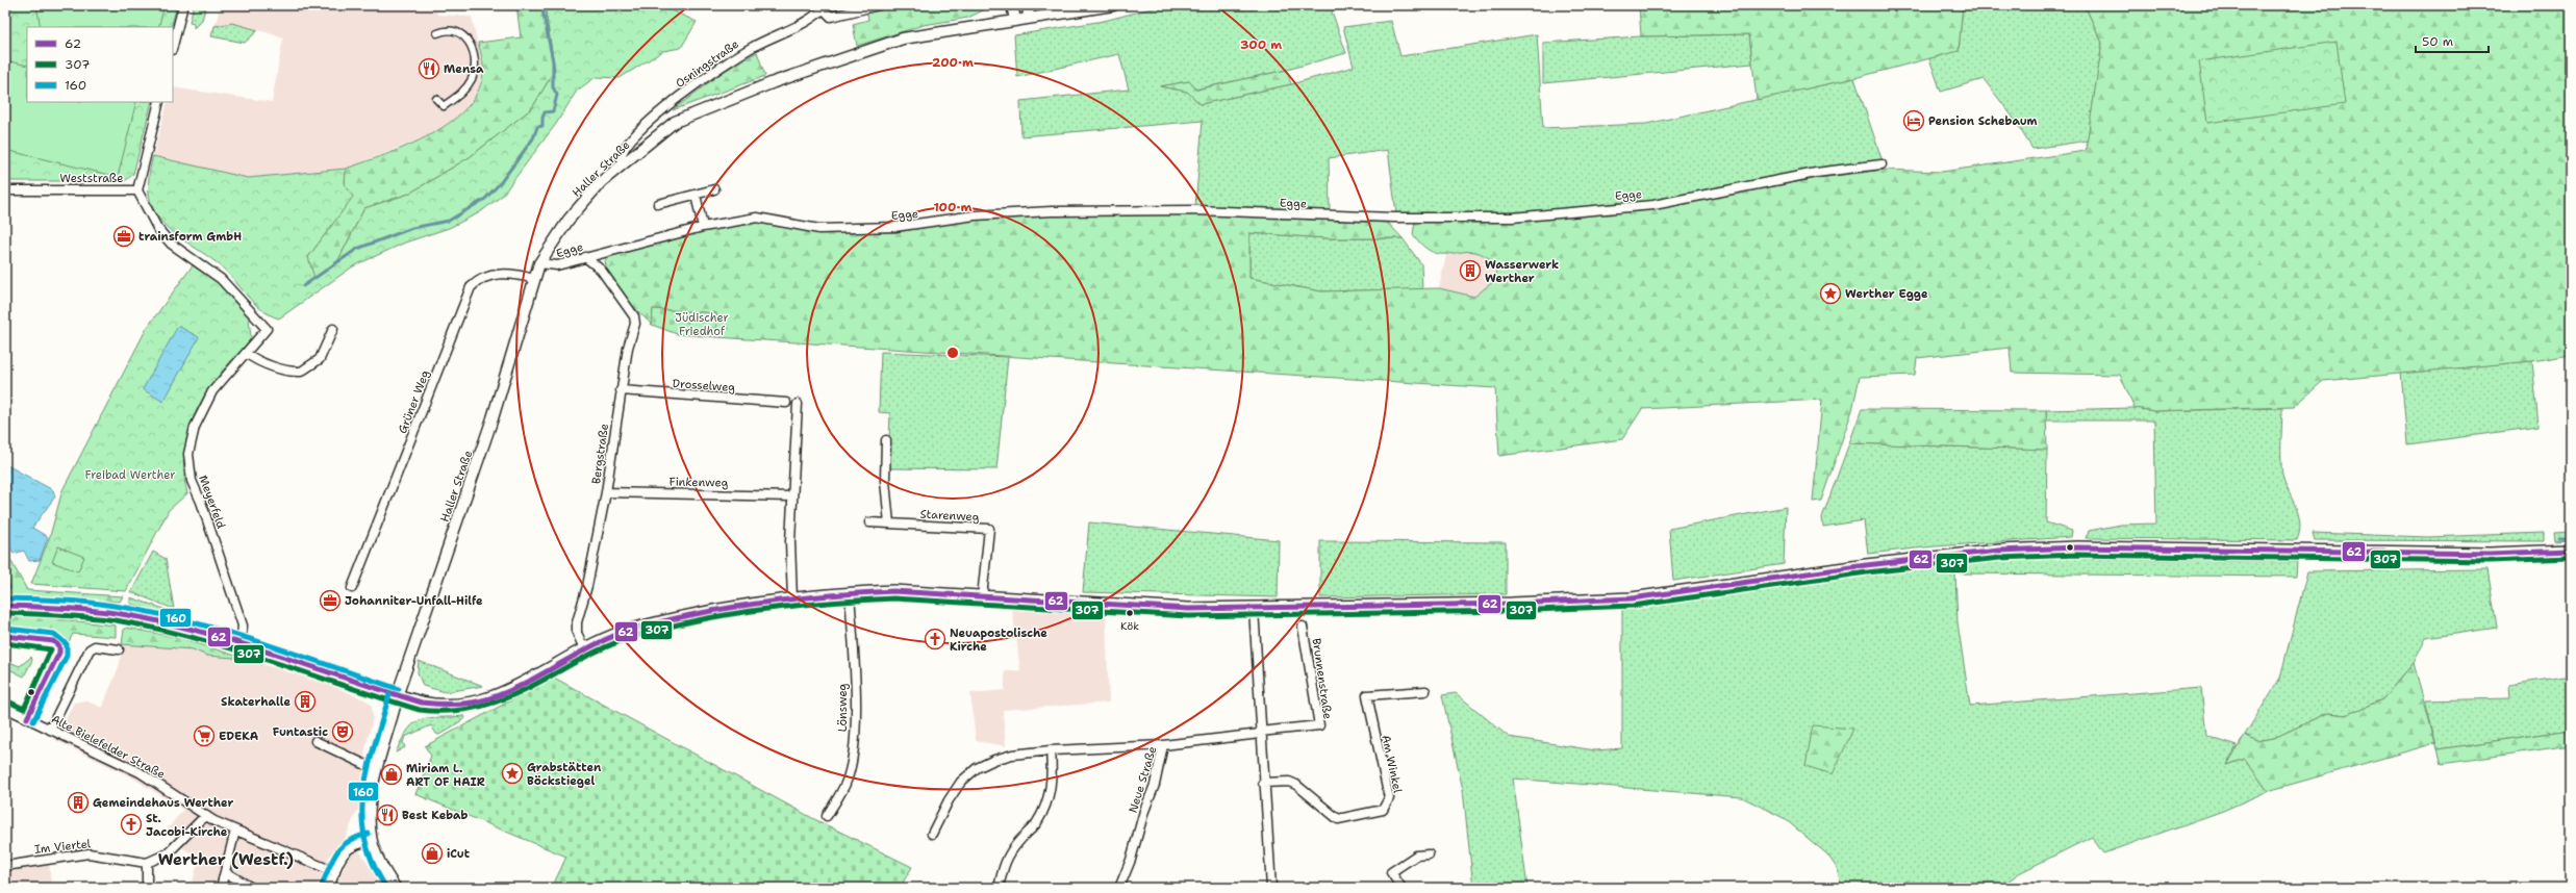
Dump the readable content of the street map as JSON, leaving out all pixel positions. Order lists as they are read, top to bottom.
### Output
{
  "streets": {
    "street": [
      "Osningstraße",
      "Haller Straße",
      "Weststraße",
      "Egge",
      "Drosselweg",
      "Grüner Weg",
      "Bergstraße",
      "Finkenweg",
      "Meyerfeld",
      "Starenweg",
      "Brunnenstraße",
      "Lönsweg",
      "Alte Bielefelder Straße",
      "Am Winkel",
      "Neue Straße",
      "Im Viertel"
    ]
  },
  "crossings": [
    ["Osningstraße", "Haller Straße"],
    ["Haller Straße", "Egge"],
    ["Haller Straße", "Grüner Weg"],
    ["Weststraße", "Meyerfeld"],
    ["Egge", "Bergstraße"],
    ["Drosselweg", "Bergstraße"],
    ["Bergstraße", "Finkenweg"],
    ["Brunnenstraße", "Neue Straße"]
  ],
  "districts": ["Werther (Westf.)"],
  "parks": ["Jüdischer Friedhof", "Freibad Werther"],
  "places": {
    "restaurant": ["Mensa", "Best Kebab"],
    "hotel": ["Pension Schebaum"],
    "office": ["trainsform GmbH", "Johanniter-Unfall-Hilfe"],
    "building": ["Wasserwerk Werther", "Skaterhalle", "Gemeindehaus Werther"],
    "place": ["Werther Egge", "Grabstätten Böckstiegel"],
    "other": ["Kök"],
    "church": ["Neuapostolische Kirche", "St. Jacobi-Kirche"],
    "theatre": ["Funtastic"],
    "supermarket": ["EDEKA"],
    "shop": ["Miriam L. ART OF HAIR", "iCut"]
  },
  "lines": ["transit line 62", "transit line 307", "transit line 160"],
  "legend": ["62", "307", "160"],
  "scale_bar": "50 m",
  "rings": ["300 m", "200 m", "100 m"]
}
